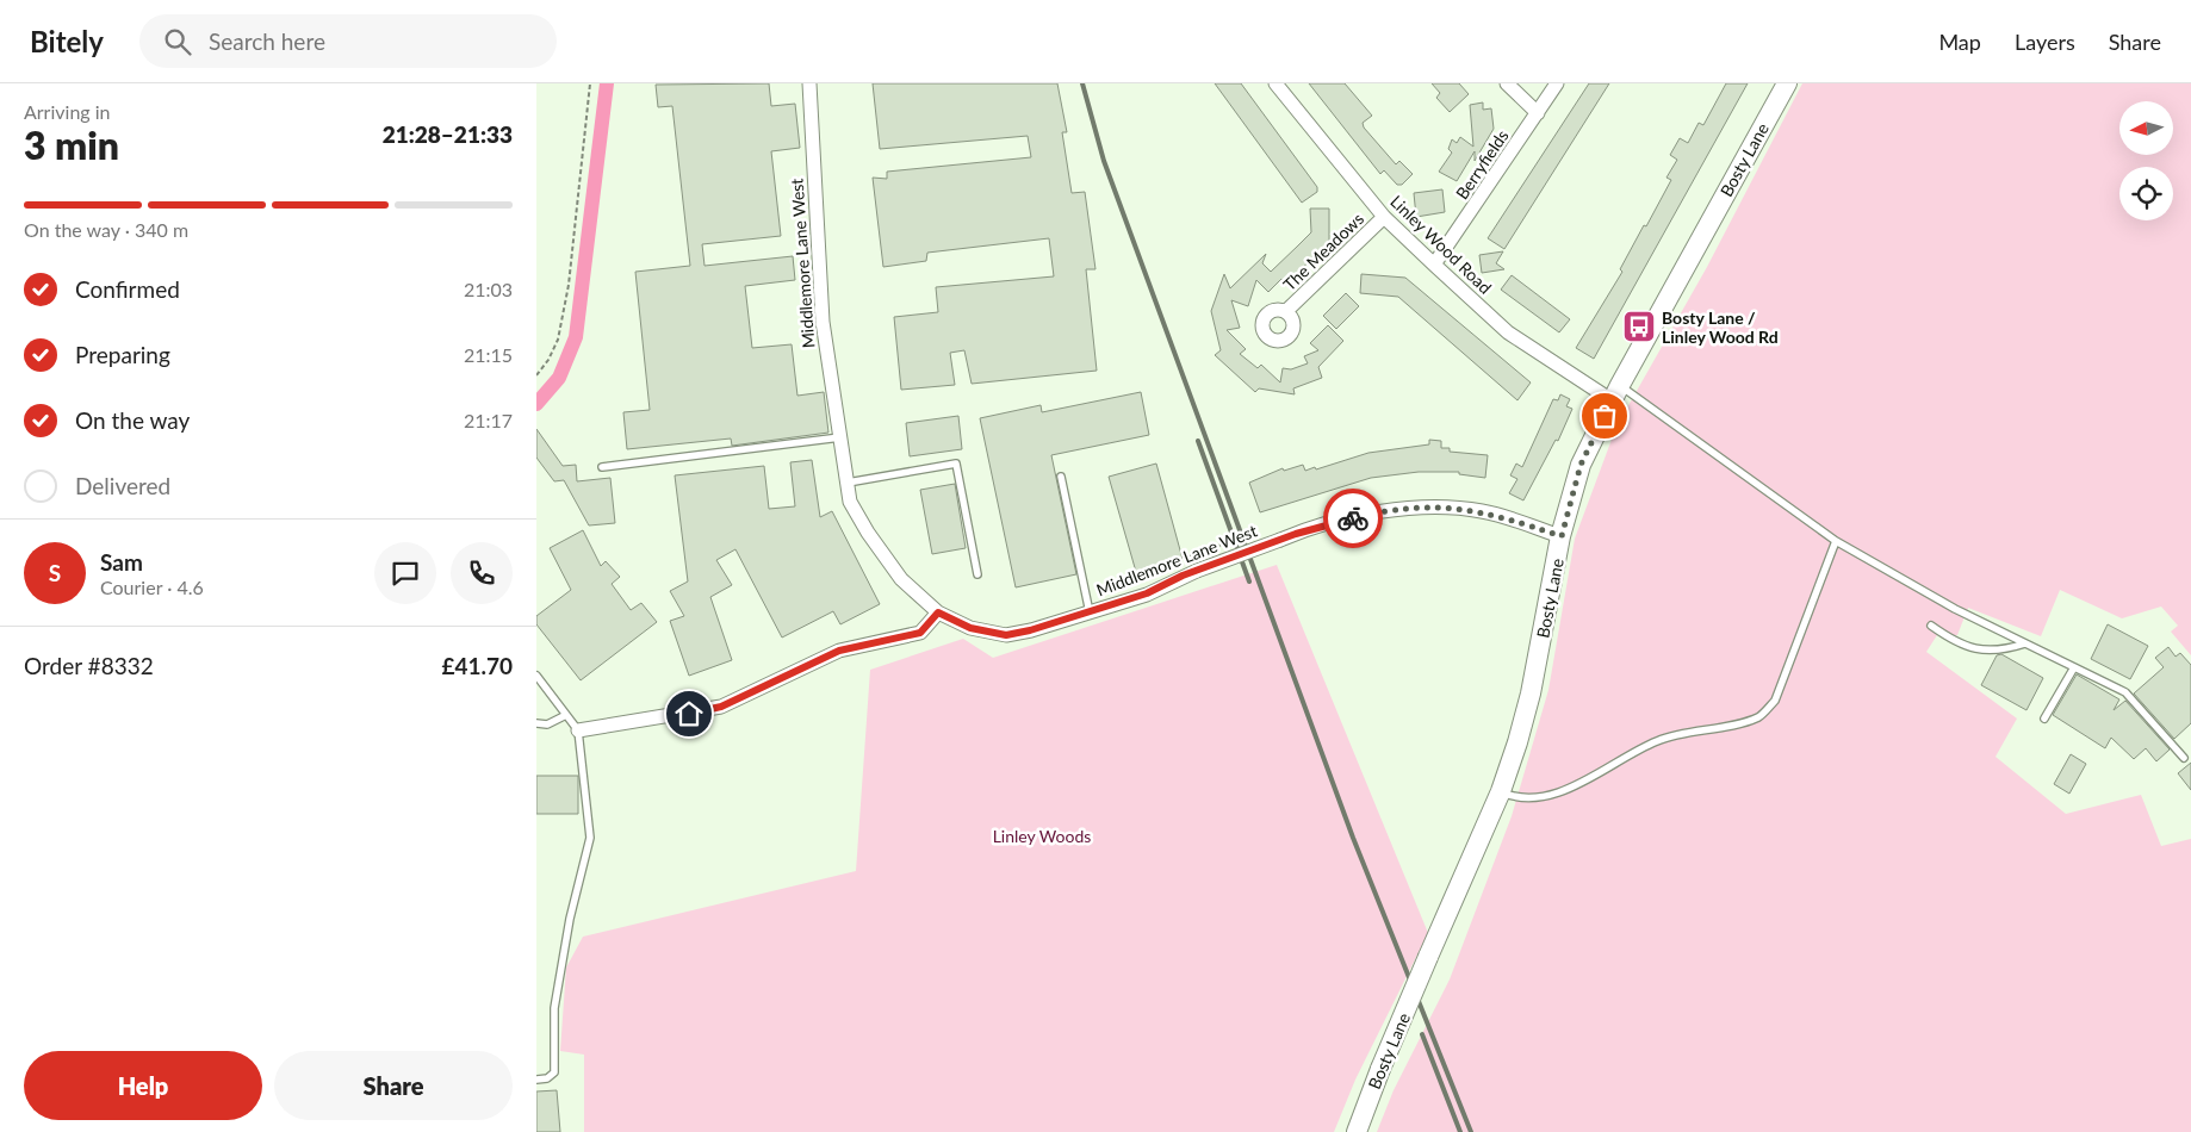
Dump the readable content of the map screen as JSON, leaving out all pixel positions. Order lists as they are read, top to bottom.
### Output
{
  "streets": {
    "main road": ["Bosty Lane"],
    "street": [
      "Berryfields",
      "Linley Wood Road",
      "The Meadows",
      "Middlemore Lane West"
    ]
  },
  "crossings": [
    ["Bosty Lane", "Linley Wood Road"],
    ["Bosty Lane", "Middlemore Lane West"],
    ["Berryfields", "Linley Wood Road"],
    ["Linley Wood Road", "The Meadows"]
  ],
  "parks": ["Linley Woods"],
  "places": {
    "bus stop": ["Bosty Lane / Linley Wood Rd"]
  },
  "north": "left",
  "page": {
    "header": "Bitely",
    "search": "Search here",
    "nav": ["Map", "Layers", "Share"],
    "heading": ["3 min", "Arriving in", "21:28–21:33"],
    "panel": [
      "Sam",
      "Courier · 4.6",
      "Order #8332",
      "£41.70"
    ],
    "bar": "On the way · 340 m",
    "list": [
      ["Confirmed", "21:03"],
      ["Preparing", "21:15"],
      ["On the way", "21:17"],
      "Delivered"
    ],
    "round": "S",
    "buttons": ["Help", "Share"]
  }
}
